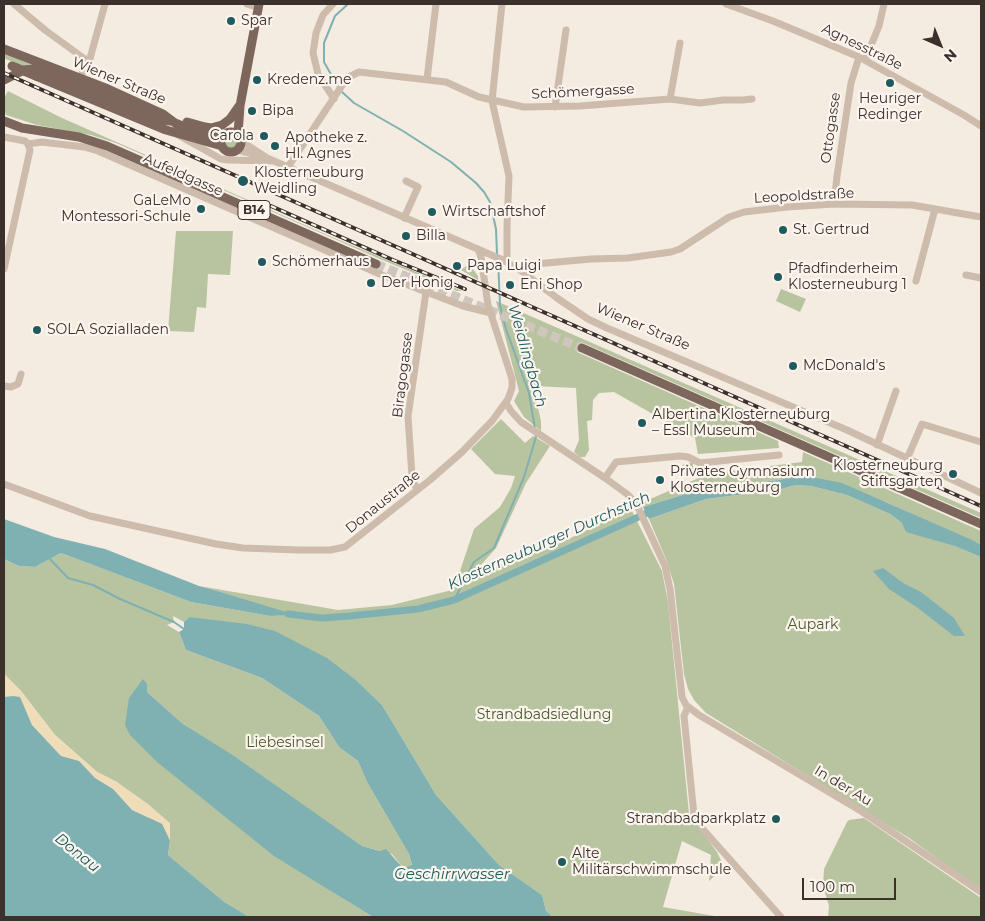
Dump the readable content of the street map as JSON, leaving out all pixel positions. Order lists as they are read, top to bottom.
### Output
{
  "streets": {
    "main road": ["Wiener Straße", "B14"],
    "street": [
      "Agnesstraße",
      "Schömergasse",
      "Ottogasse",
      "Aufeldgasse",
      "Leopoldstraße",
      "Biragogasse",
      "Donaustraße",
      "In der Au"
    ]
  },
  "crossings": [
    ["Agnesstraße", "Ottogasse"],
    ["Wiener Straße", "Schömergasse"],
    ["Wiener Straße", "Leopoldstraße"],
    ["Wiener Straße", "Donaustraße"],
    ["Ottogasse", "Leopoldstraße"],
    ["Aufeldgasse", "Biragogasse"],
    ["Aufeldgasse", "Donaustraße"],
    ["Biragogasse", "Donaustraße"]
  ],
  "water": [
    "Weidlingbach",
    "Klosterneuburger Durchstich",
    "Donau",
    "Geschirrwasser"
  ],
  "parks": ["Aupark", "Strandbadsiedlung", "Liebesinsel"],
  "places": [
    "Spar",
    "Kredenz.me",
    "Heuriger Redinger",
    "Bipa",
    "Carola",
    "Apotheke z. Hl. Agnes",
    "Klosterneuburg Weidling",
    "GaLeMo Montessori-Schule",
    "Wirtschaftshof",
    "St. Gertrud",
    "Billa",
    "Schömerhaus",
    "Papa Luigi",
    "Pfadfinderheim Klosterneuburg 1",
    "Der Honig",
    "Eni Shop",
    "SOLA Sozialladen",
    "McDonald's",
    "Albertina Klosterneuburg – Essl Museum",
    "Klosterneuburg Stiftsgarten",
    "Privates Gymnasium Klosterneuburg",
    "Strandbadparkplatz",
    "Alte Militärschwimmschule"
  ],
  "scale_bar": "100 m",
  "north": "bottom right"
}
